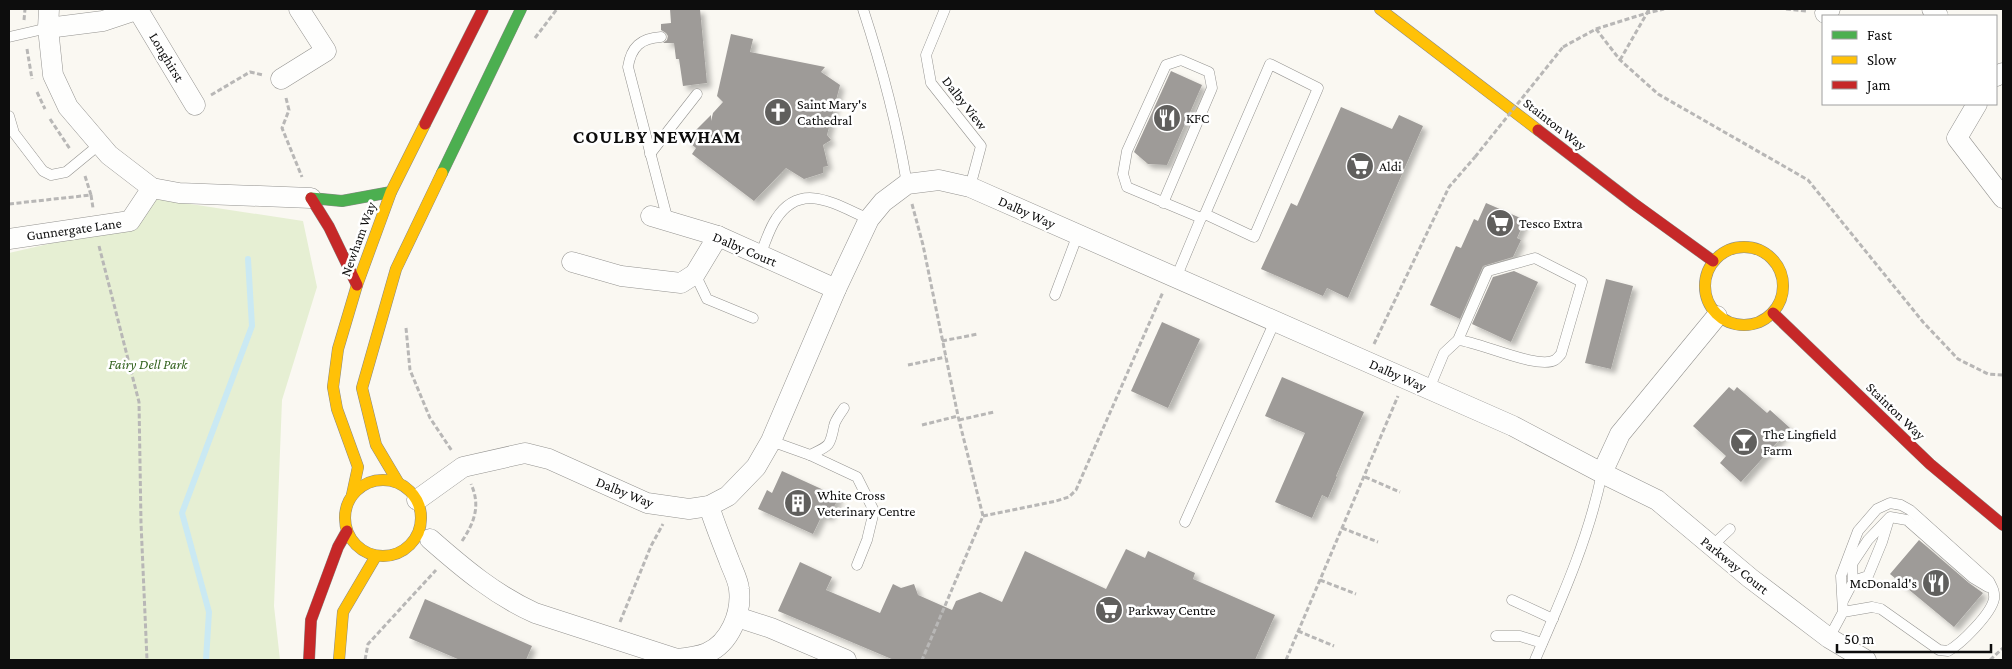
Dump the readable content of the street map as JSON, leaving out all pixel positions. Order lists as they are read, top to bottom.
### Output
{
  "streets": {
    "street": [
      "Longhirst",
      "Stainton Way",
      "Dalby Way",
      "Gunnergate Lane",
      "Newham Way",
      "Dalby Court",
      "Parkway Court"
    ],
    "lane": ["Dalby View"]
  },
  "crossings": [
    ["Dalby View", "Dalby Way"],
    ["Dalby Way", "Newham Way"],
    ["Dalby Way", "Dalby Court"],
    ["Dalby Way", "Parkway Court"]
  ],
  "districts": ["COULBY NEWHAM"],
  "parks": ["Fairy Dell Park"],
  "places": {
    "church": ["Saint Mary's Cathedral"],
    "restaurant": ["KFC", "McDonald's"],
    "supermarket": ["Aldi", "Tesco Extra", "Parkway Centre"],
    "bar": ["The Lingfield Farm"],
    "building": ["White Cross Veterinary Centre"]
  },
  "legend": ["Fast", "Slow", "Jam"],
  "scale_bar": "50 m"
}
